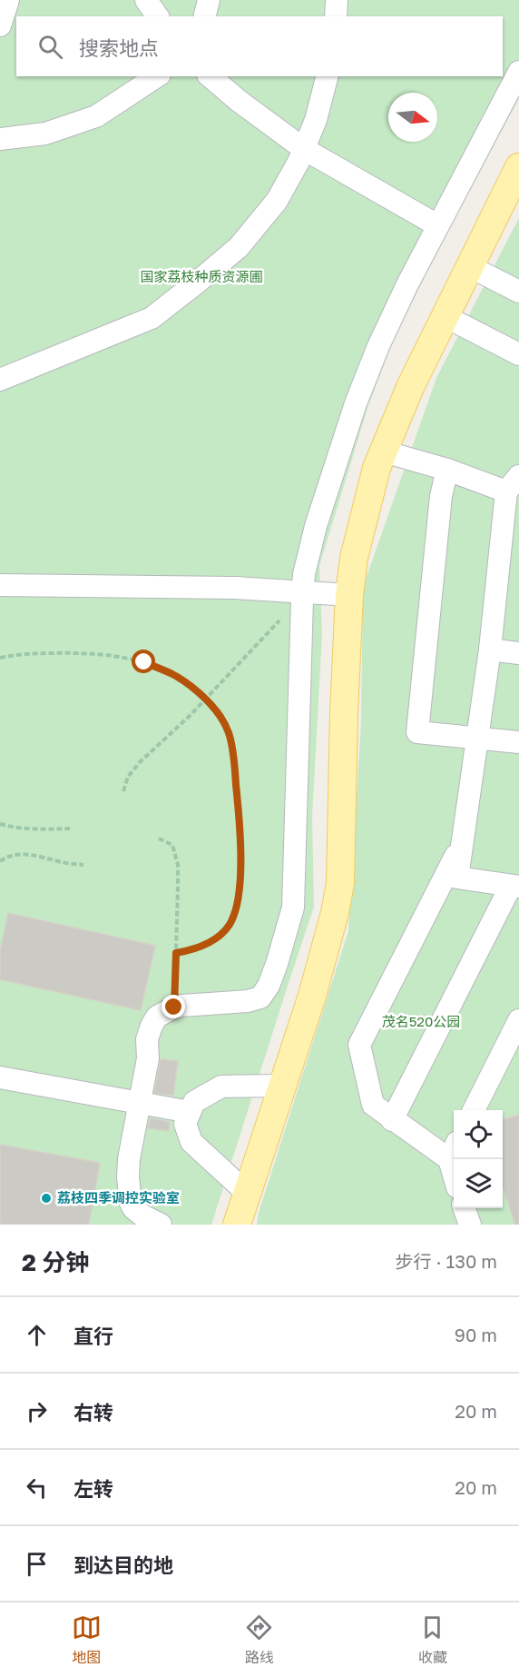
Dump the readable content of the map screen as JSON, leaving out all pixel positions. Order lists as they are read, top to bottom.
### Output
{
  "parks": ["国家荔枝种质资源圃", "茂名520公园"],
  "places": ["荔枝四季调控实验室"],
  "north": "right",
  "page": {
    "search": "搜索地点",
    "heading": ["2 分钟", "步行 · 130 m"],
    "list": [
      ["直行", "90 m"],
      ["右转", "20 m"],
      ["左转", "20 m"],
      "到达目的地"
    ],
    "nav": ["地图", "路线", "收藏"]
  }
}
